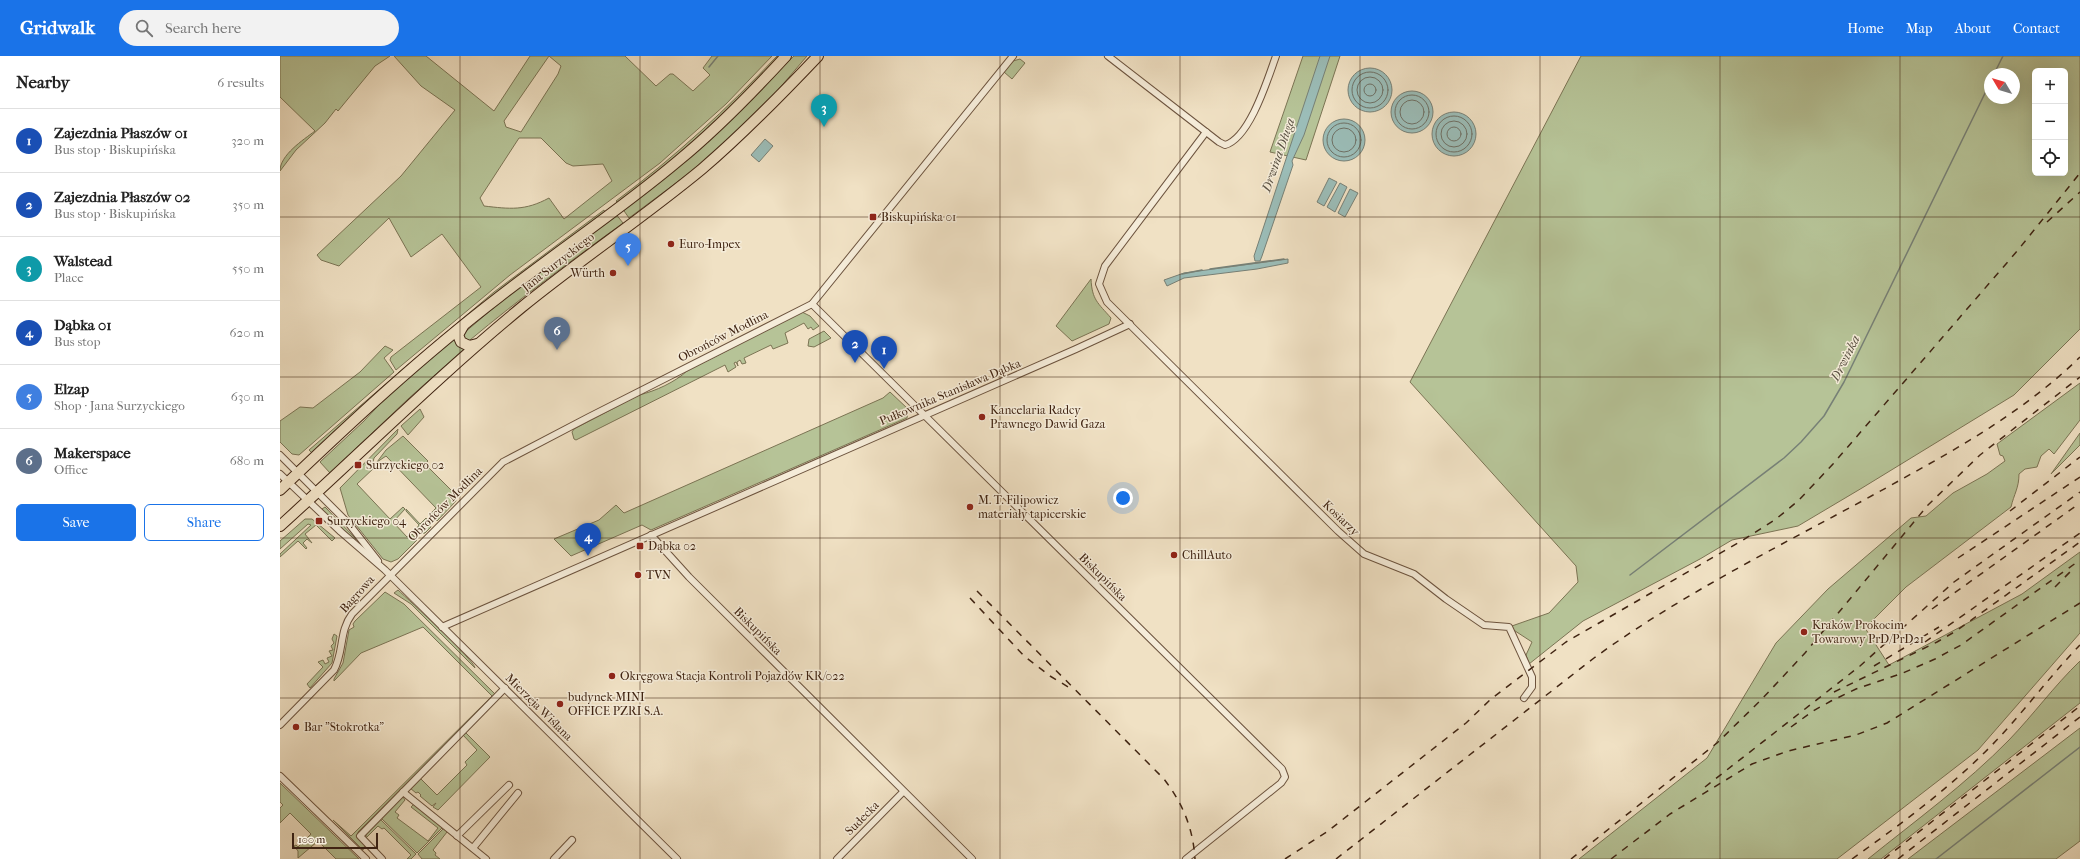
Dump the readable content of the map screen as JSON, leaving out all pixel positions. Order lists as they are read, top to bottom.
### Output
{
  "streets": {
    "main road": ["Jana Surzyckiego"],
    "street": [
      "Obrońców Modlina",
      "Pułkownika Stanisława Dąbka",
      "Kosiarzy",
      "Biskupińska",
      "Bagrowa",
      "Mierzeja Wiślana",
      "Sudecka"
    ]
  },
  "crossings": [
    ["Jana Surzyckiego", "Mierzeja Wiślana"],
    ["Obrońców Modlina", "Biskupińska"],
    ["Obrońców Modlina", "Bagrowa"],
    ["Obrońców Modlina", "Mierzeja Wiślana"],
    ["Pułkownika Stanisława Dąbka", "Kosiarzy"],
    ["Pułkownika Stanisława Dąbka", "Biskupińska"],
    ["Pułkownika Stanisława Dąbka", "Mierzeja Wiślana"],
    ["Biskupińska", "Sudecka"],
    ["Bagrowa", "Mierzeja Wiślana"]
  ],
  "water": ["Drwina Długa", "Drwinka"],
  "places": {
    "transit": [
      "Biskupińska 01",
      "Surzyckiego 02",
      "Surzyckiego 04",
      "Dąbka 02"
    ],
    "other": [
      "Euro-Impex",
      "Würth",
      "Kancelaria Radcy Prawnego Dawid Gaza",
      "M. T. Filipowicz materiały tapicerskie",
      "ChillAuto",
      "TVN",
      "Kraków Prokocim Towarowy PrD/PrD21",
      "Okręgowa Stacja Kontroli Pojazdów KR/022",
      "budynek MINI OFFICE PZRI S.A.",
      "Bar \"Stokrotka\""
    ]
  },
  "scale_bar": "100 m",
  "north": "top left",
  "page": {
    "header": "Gridwalk",
    "search": "Search here",
    "nav": [
      "Home",
      "Map",
      "About",
      "Contact"
    ],
    "heading": ["Nearby", "6 results"],
    "map_buttons": ["+", "−"],
    "pins": [
      "3",
      "5",
      "6",
      "2",
      "1",
      "4"
    ],
    "list": [
      {
        "mark": "1",
        "name": "Zajezdnia Płaszów 01",
        "note": "Bus stop · Biskupińska",
        "value": "320 m"
      },
      {
        "mark": "2",
        "name": "Zajezdnia Płaszów 02",
        "note": "Bus stop · Biskupińska",
        "value": "350 m"
      },
      {
        "mark": "3",
        "name": "Walstead",
        "note": "Place",
        "value": "550 m"
      },
      {
        "mark": "4",
        "name": "Dąbka 01",
        "note": "Bus stop",
        "value": "620 m"
      },
      {
        "mark": "5",
        "name": "Elzap",
        "note": "Shop · Jana Surzyckiego",
        "value": "630 m"
      },
      {
        "mark": "6",
        "name": "Makerspace",
        "note": "Office",
        "value": "680 m"
      }
    ],
    "buttons": ["Save", "Share"],
    "scale": "100 m"
  }
}
